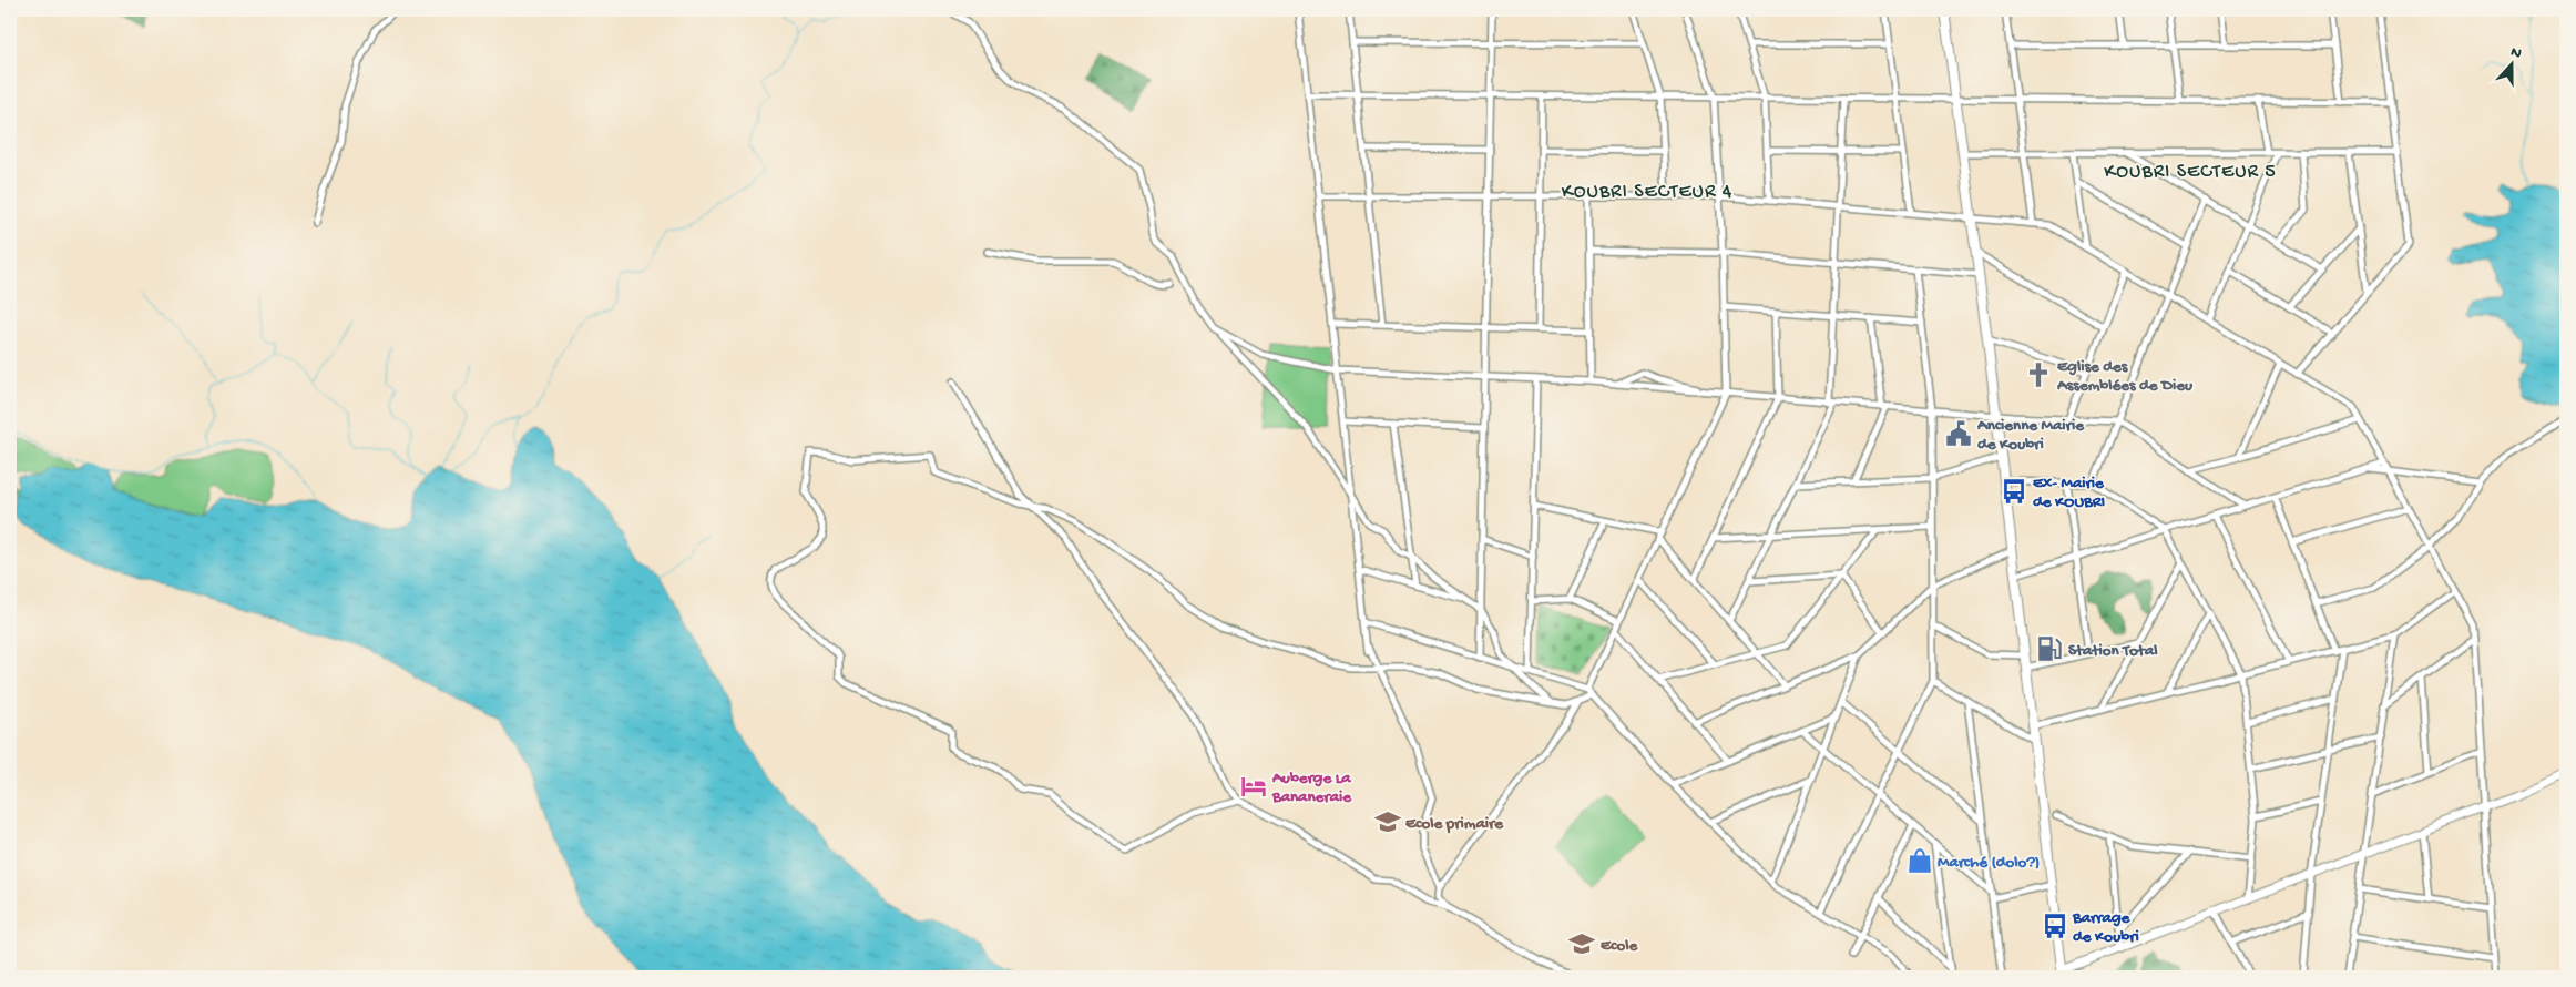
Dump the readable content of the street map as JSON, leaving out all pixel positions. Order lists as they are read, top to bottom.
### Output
{
  "districts": ["KOUBRI SECTEUR 5", "KOUBRI SECTEUR 4"],
  "places": {
    "church": ["Eglise des Assemblées de Dieu"],
    "public building": ["Ancienne Mairie de Koubri"],
    "bus stop": ["Ex- Mairie de KOUBRI", "Barrage de Koubri"],
    "fuel station": ["Station Total"],
    "hotel": ["Auberge La Bananeraie"],
    "school or university": ["Ecole primaire", "Ecole"],
    "shop": ["Marché (dolo?)"]
  },
  "north": "top"
}
